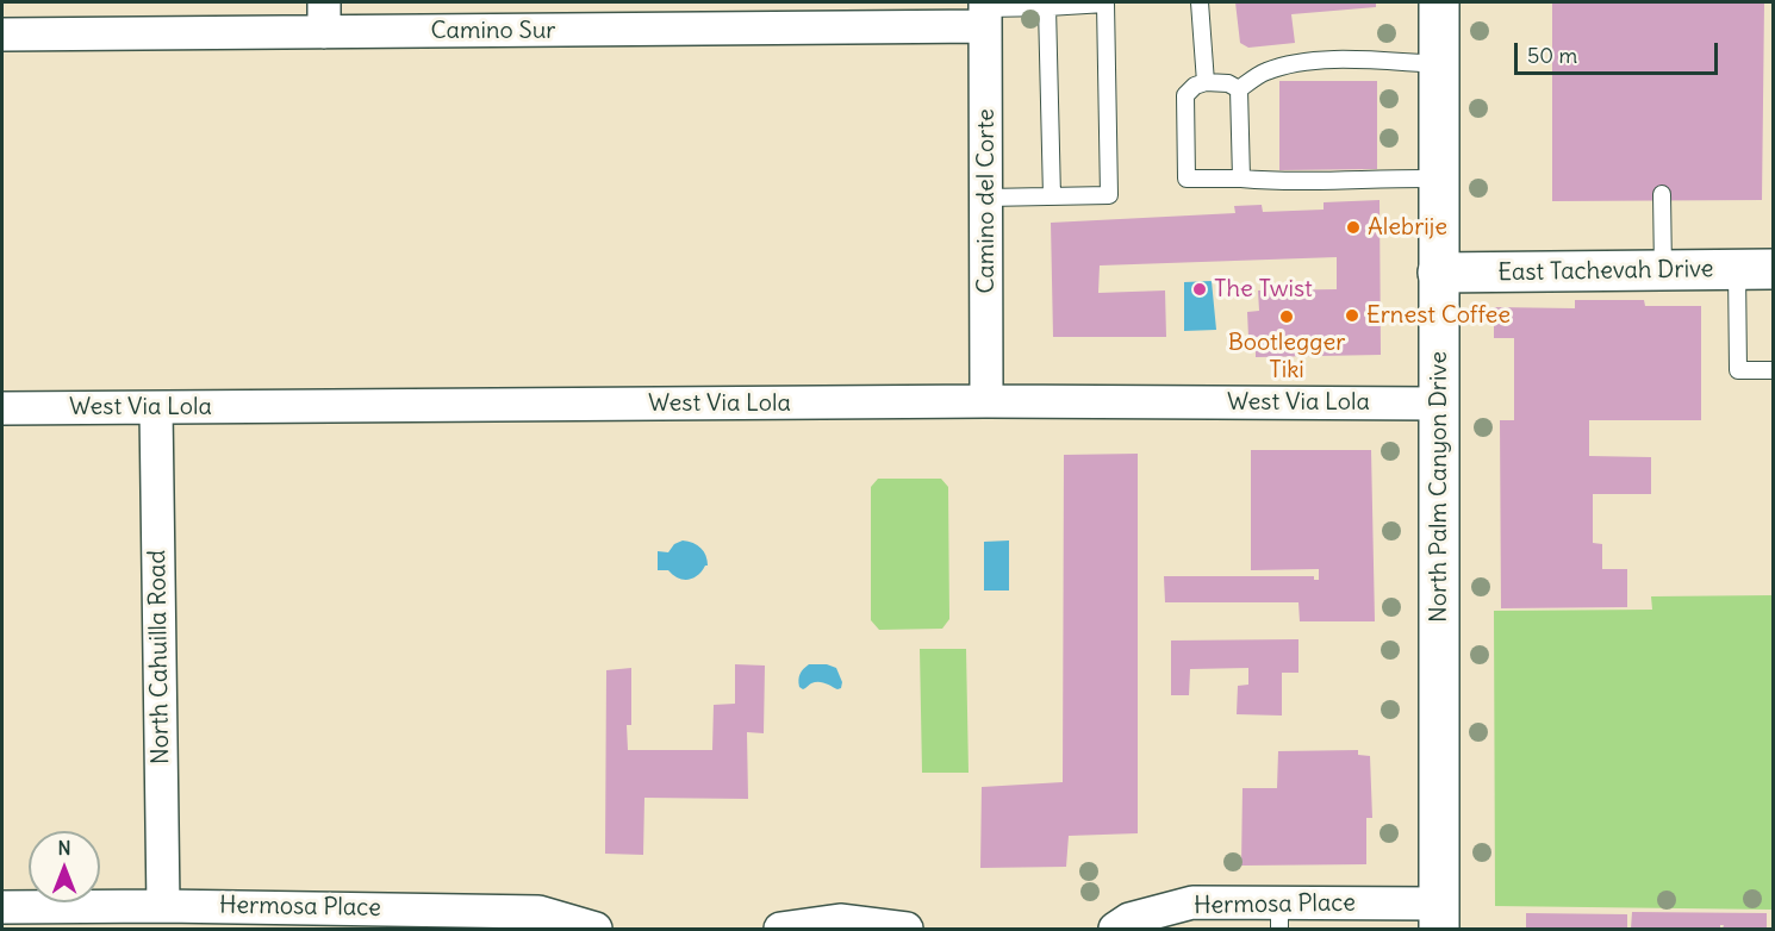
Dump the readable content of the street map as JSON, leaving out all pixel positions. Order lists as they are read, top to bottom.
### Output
{
  "streets": {
    "main road": ["East Tachevah Drive", "North Palm Canyon Drive"],
    "street": [
      "Camino Sur",
      "Camino del Corte",
      "West Via Lola",
      "North Cahuilla Road",
      "Hermosa Place"
    ]
  },
  "crossings": [
    ["Camino Sur", "Camino del Corte"],
    ["Camino del Corte", "West Via Lola"],
    ["East Tachevah Drive", "North Palm Canyon Drive"],
    ["West Via Lola", "North Palm Canyon Drive"],
    ["West Via Lola", "North Cahuilla Road"],
    ["North Palm Canyon Drive", "Hermosa Place"],
    ["North Cahuilla Road", "Hermosa Place"]
  ],
  "places": [
    "Alebrije",
    "The Twist",
    "Ernest Coffee",
    "Bootlegger Tiki"
  ],
  "scale_bar": "50 m",
  "north": "top"
}
